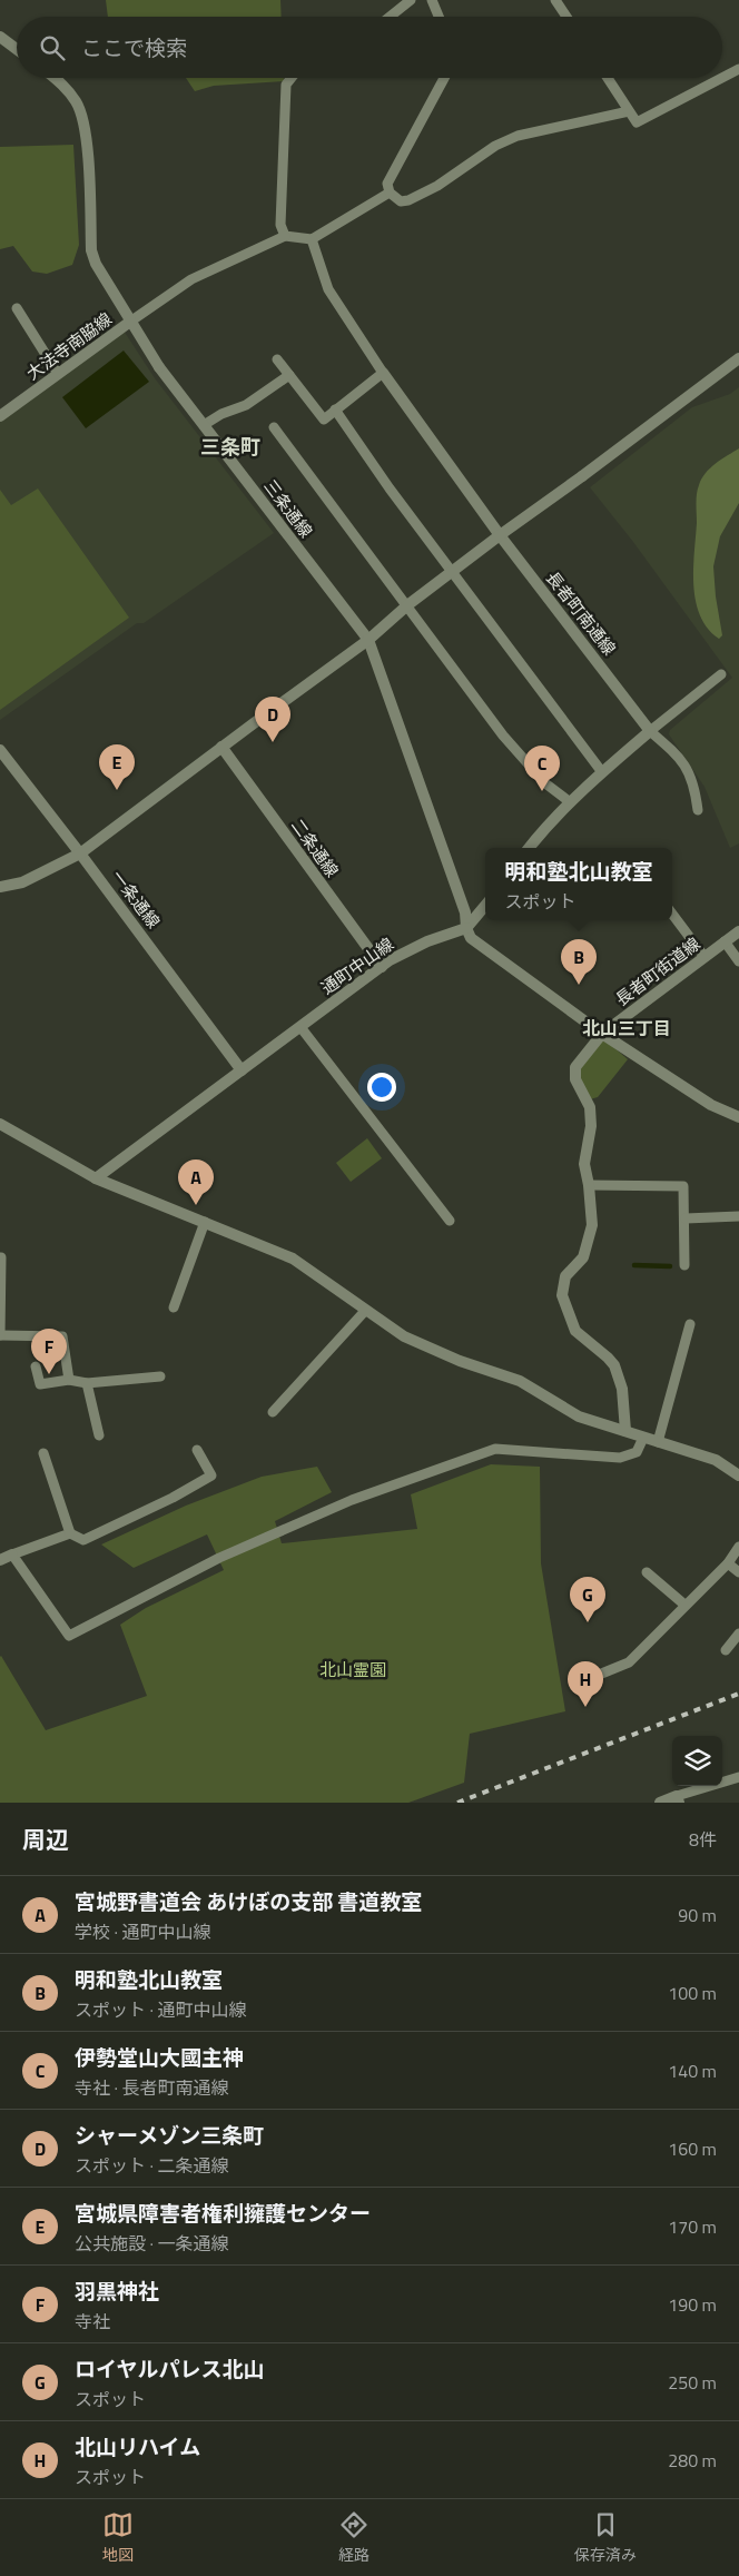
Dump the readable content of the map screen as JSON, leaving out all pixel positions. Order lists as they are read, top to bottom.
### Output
{
  "streets": {
    "street": [
      "大法寺南脇線",
      "三条通線",
      "長者町南通線",
      "二条通線",
      "一条通線",
      "通町中山線",
      "長者町街道線"
    ]
  },
  "crossings": [
    ["大法寺南脇線", "三条通線"],
    ["三条通線", "通町中山線"],
    ["二条通線", "通町中山線"],
    ["一条通線", "通町中山線"]
  ],
  "districts": ["三条町", "北山三丁目"],
  "parks": ["北山霊園"],
  "page": {
    "search": "ここで検索",
    "pins": [
      "D",
      "E",
      "C",
      "B",
      "A",
      "F",
      "G",
      "H"
    ],
    "popup": ["明和塾北山教室", "スポット"],
    "heading": ["周辺", "8件"],
    "list": [
      {
        "mark": "A",
        "name": "宮城野書道会 あけぼの支部 書道教室",
        "note": "学校 · 通町中山線",
        "value": "90 m"
      },
      {
        "mark": "B",
        "name": "明和塾北山教室",
        "note": "スポット · 通町中山線",
        "value": "100 m"
      },
      {
        "mark": "C",
        "name": "伊勢堂山大國主神",
        "note": "寺社 · 長者町南通線",
        "value": "140 m"
      },
      {
        "mark": "D",
        "name": "シャーメゾン三条町",
        "note": "スポット · 二条通線",
        "value": "160 m"
      },
      {
        "mark": "E",
        "name": "宮城県障害者権利擁護センター",
        "note": "公共施設 · 一条通線",
        "value": "170 m"
      },
      {
        "mark": "F",
        "name": "羽黒神社",
        "note": "寺社",
        "value": "190 m"
      },
      {
        "mark": "G",
        "name": "ロイヤルパレス北山",
        "note": "スポット",
        "value": "250 m"
      },
      {
        "mark": "H",
        "name": "北山リハイム",
        "note": "スポット",
        "value": "280 m"
      }
    ],
    "nav": ["地図", "経路", "保存済み"]
  }
}
